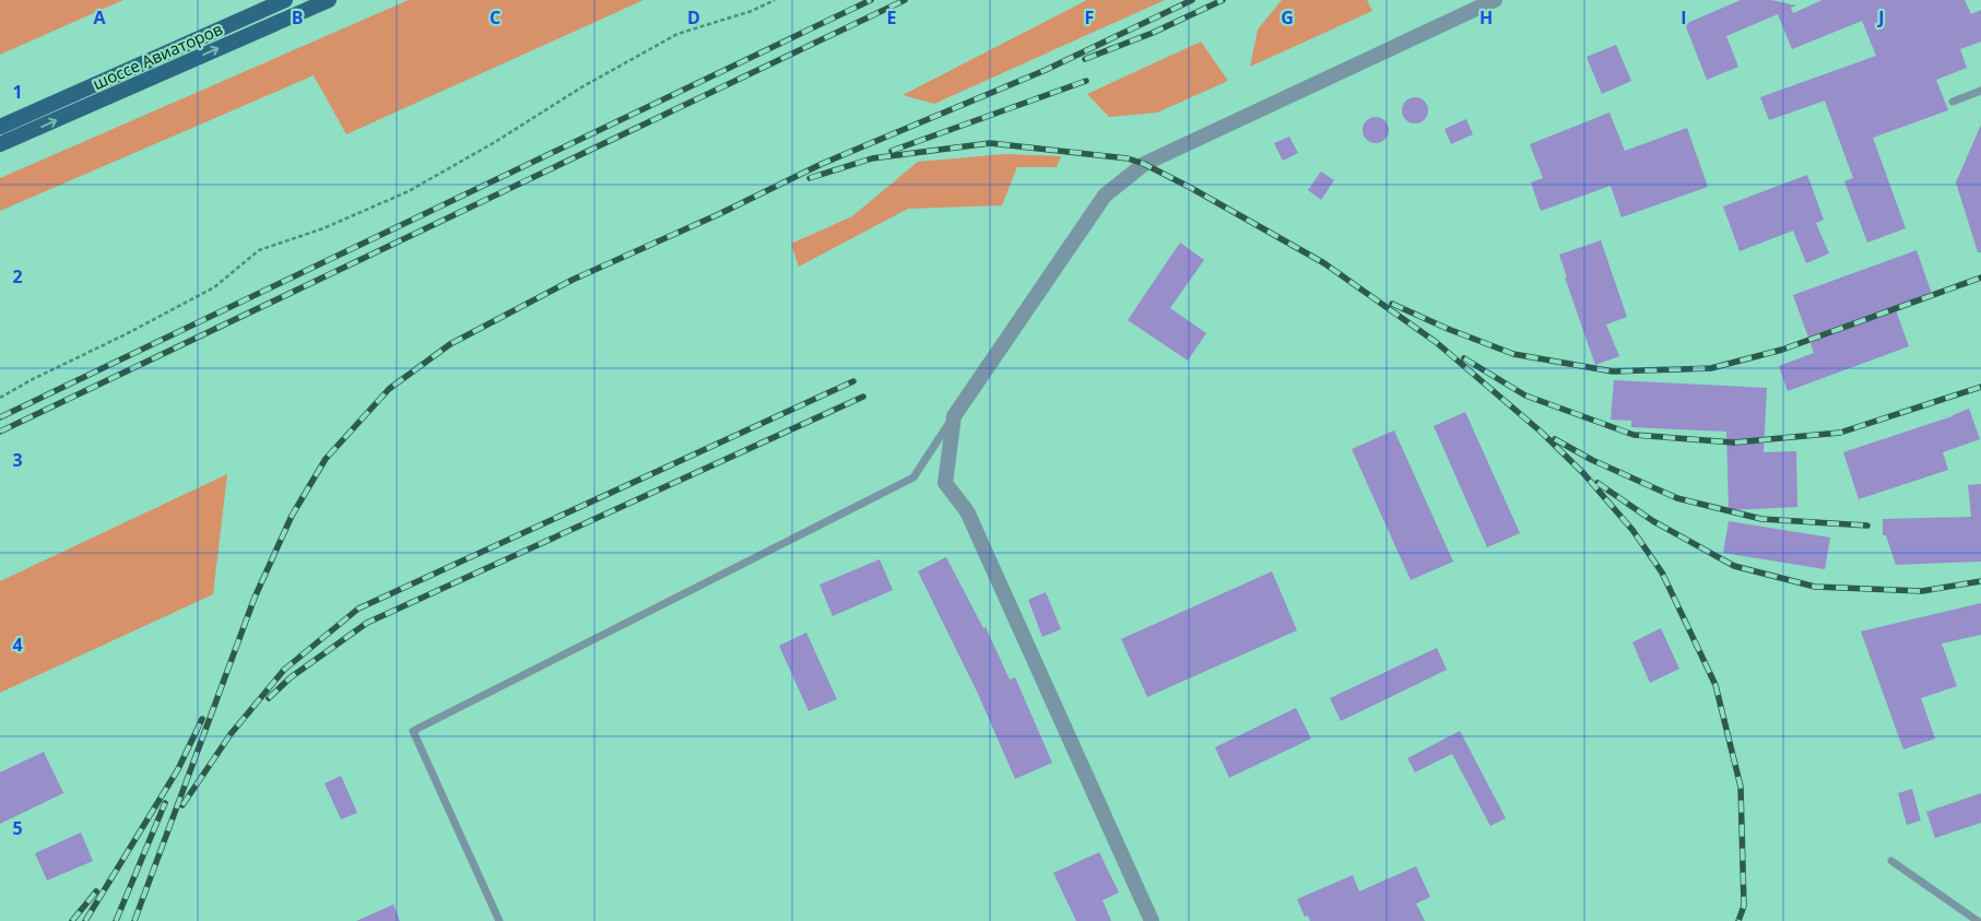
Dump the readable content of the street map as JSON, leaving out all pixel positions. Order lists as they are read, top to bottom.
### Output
{
  "streets": {
    "main road": ["шоссе Авиаторов"]
  },
  "grid": {
    "columns": [
      "A",
      "B",
      "C",
      "D",
      "E",
      "F",
      "G",
      "H",
      "I",
      "J"
    ],
    "rows": [
      "1",
      "2",
      "3",
      "4",
      "5"
    ]
  }
}
